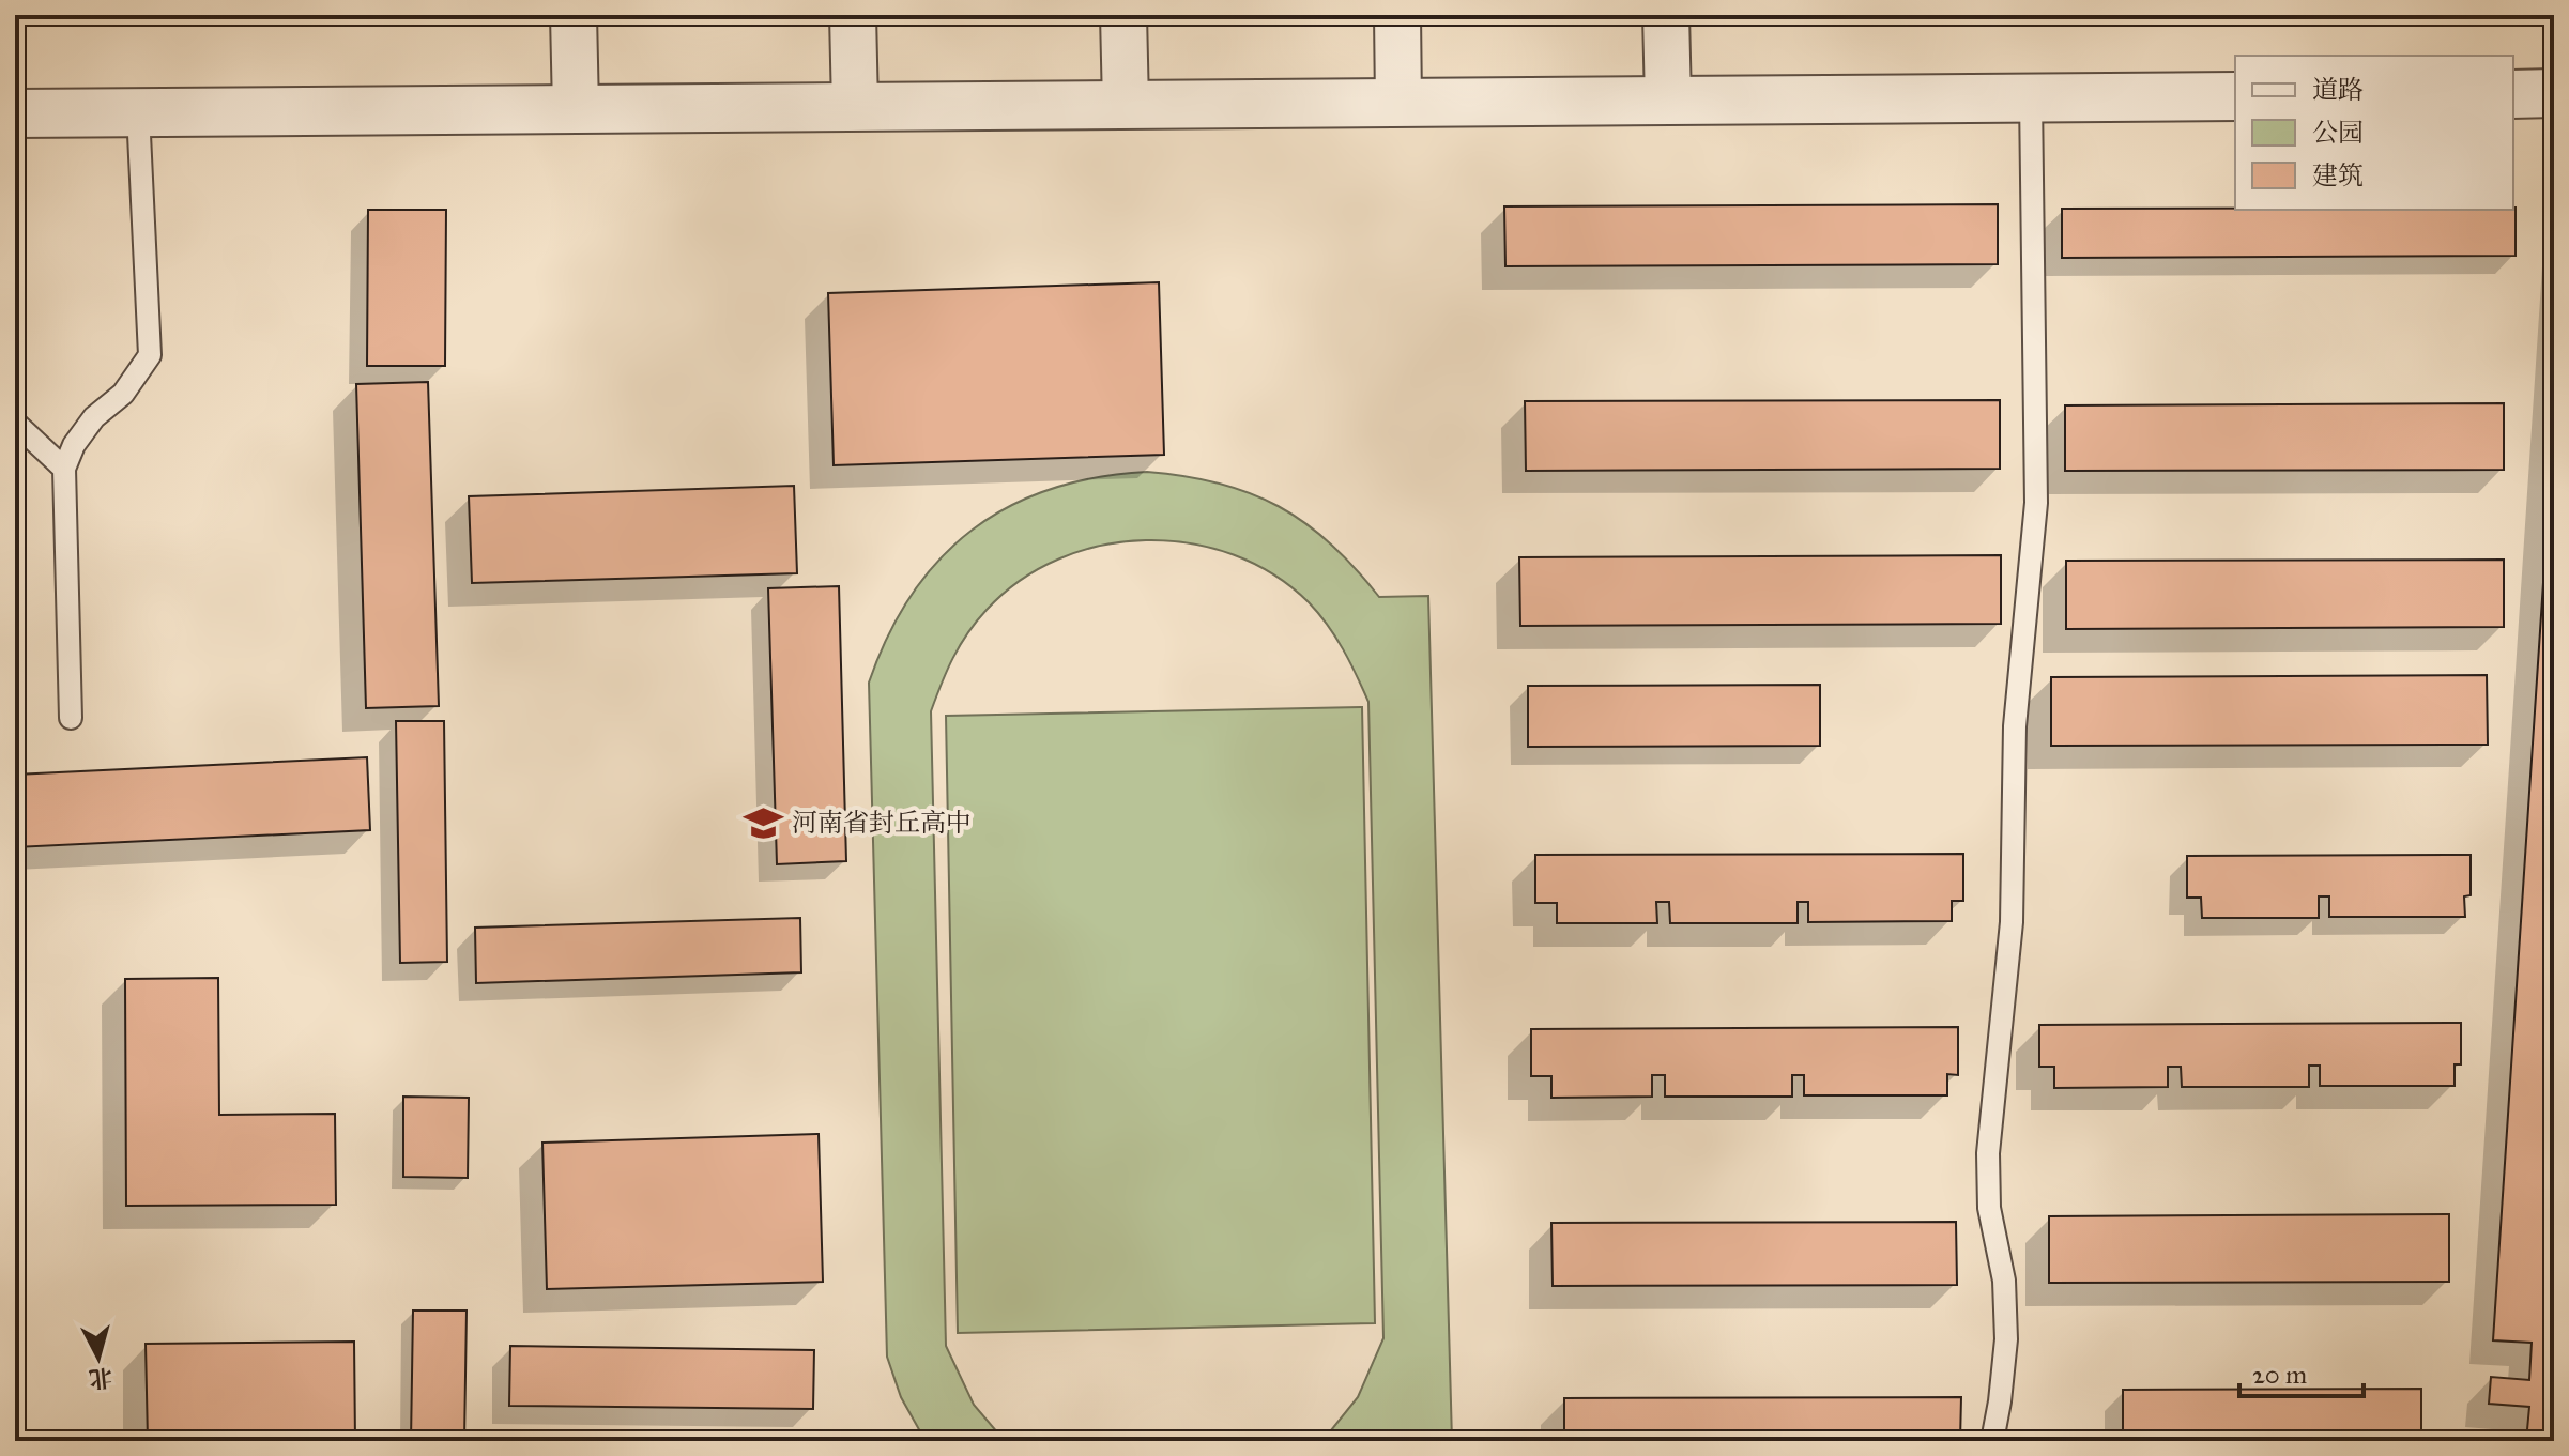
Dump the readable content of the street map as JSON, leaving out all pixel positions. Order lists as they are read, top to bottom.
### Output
{
  "places": {
    "school or university": ["河南省封丘高中"]
  },
  "legend": ["道路", "公园", "建筑"],
  "scale_bar": "20 m",
  "north": "bottom"
}
